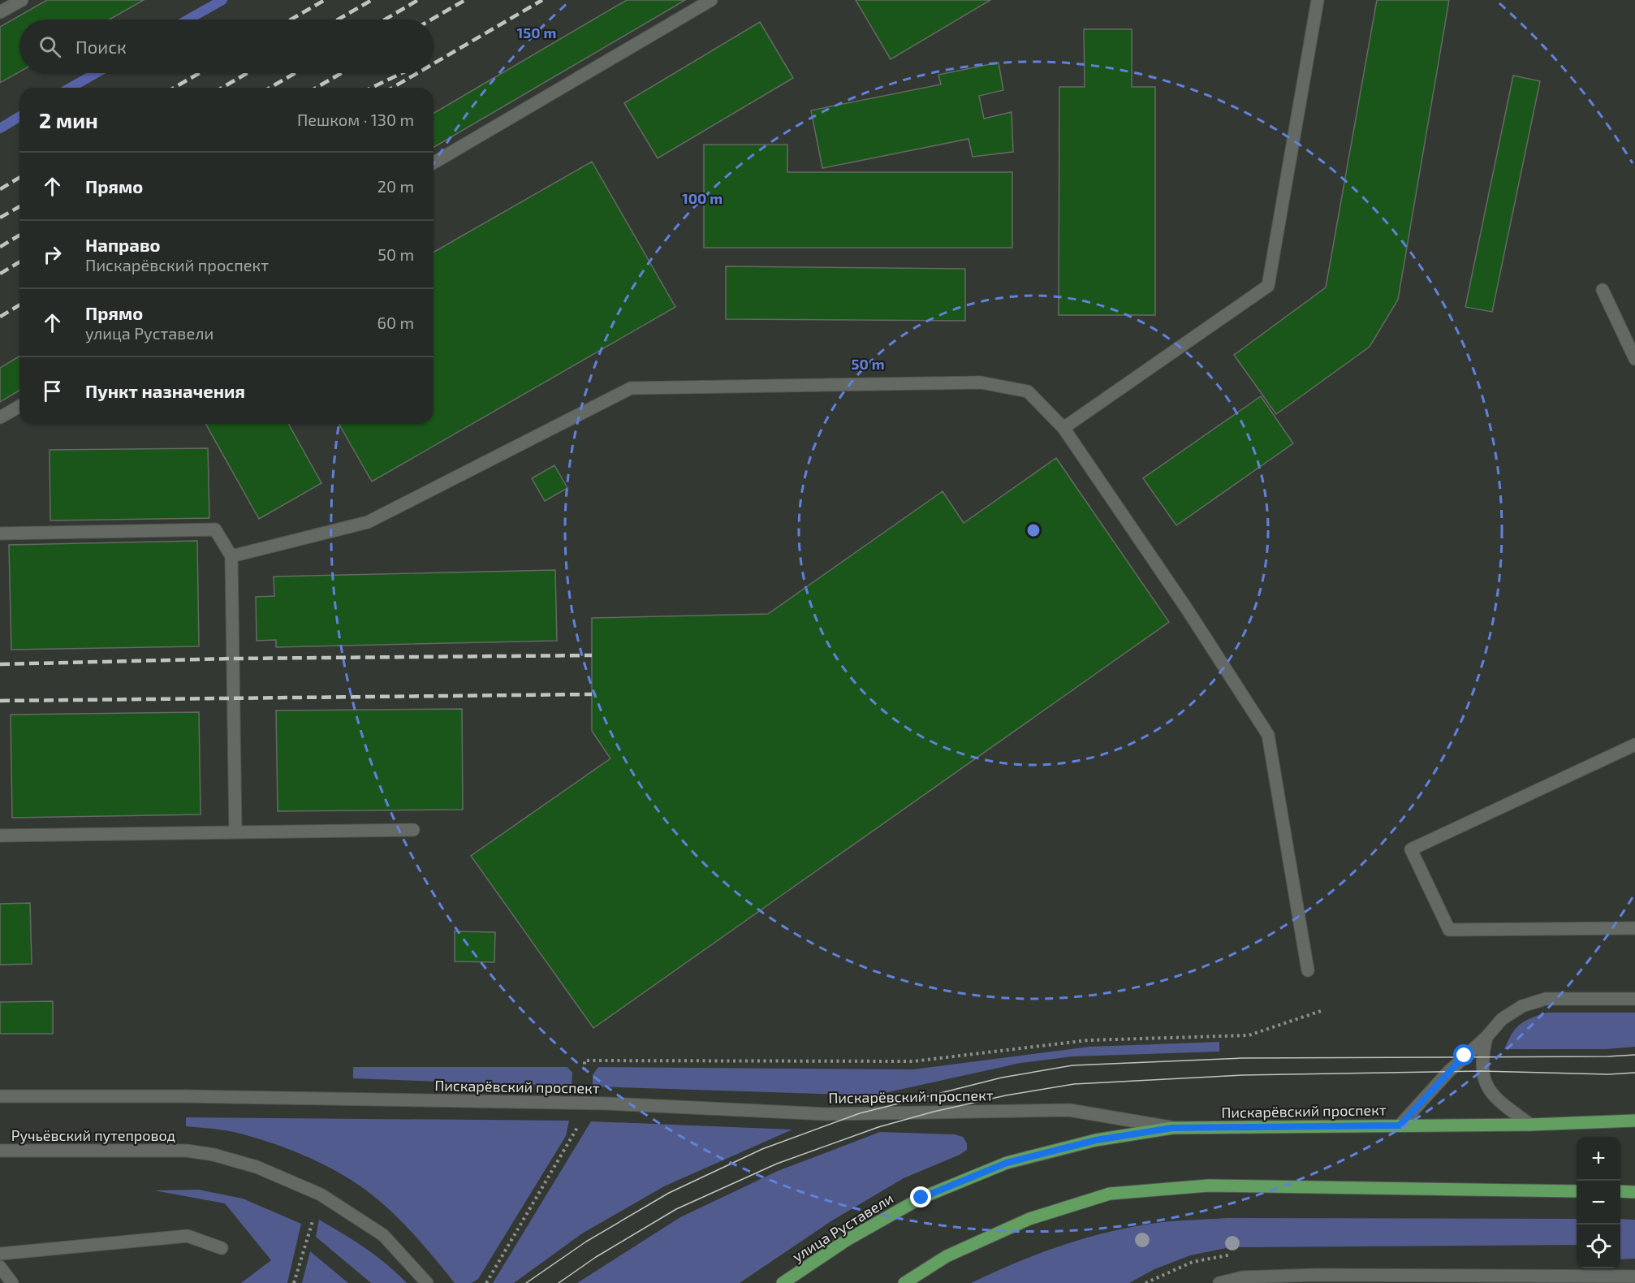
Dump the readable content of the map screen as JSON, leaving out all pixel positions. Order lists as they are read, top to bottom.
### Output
{
  "streets": {
    "main road": ["Пискарёвский проспект", "Ручьёвский путепровод", "улица Руставели"]
  },
  "crossings": [
    ["Пискарёвский проспект", "улица Руставели"]
  ],
  "page": {
    "search": "Поиск",
    "heading": ["2 мин", "Пешком · 130 m"],
    "list": [
      ["Прямо", "20 m"],
      ["Направо", "Пискарёвский проспект", "50 m"],
      ["Прямо", "улица Руставели", "60 m"],
      "Пункт назначения"
    ],
    "map_buttons": ["+", "−"]
  },
  "rings": ["150 m", "100 m", "50 m"]
}
